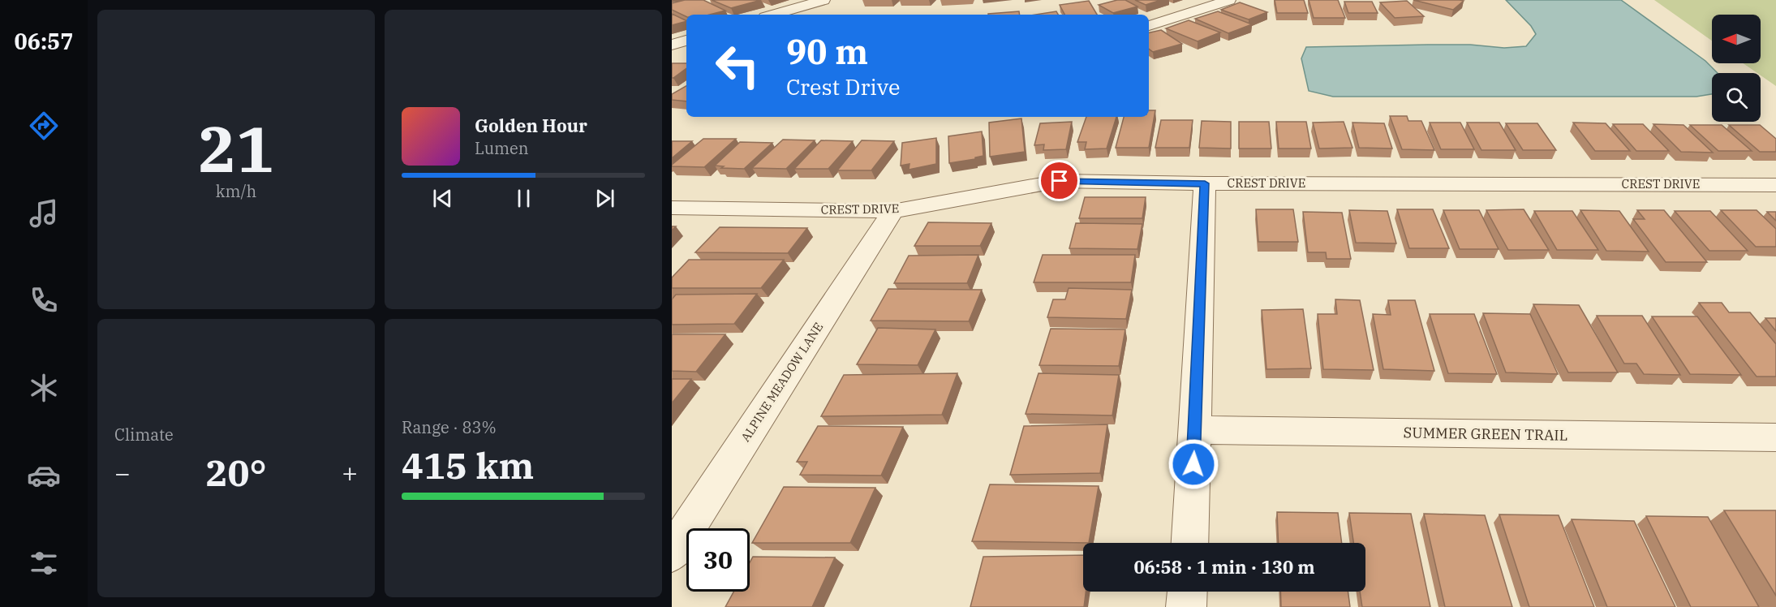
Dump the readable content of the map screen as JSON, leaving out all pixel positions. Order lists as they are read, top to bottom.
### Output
{
  "streets": {
    "street": ["CREST DRIVE", "ALPINE MEADOW LANE", "SUMMER GREEN TRAIL"]
  },
  "crossings": [
    ["CREST DRIVE", "ALPINE MEADOW LANE"]
  ],
  "north": "left",
  "page": {
    "tabs": "06:57",
    "tile": [
      ["21", "km/h"],
      "Climate",
      ["Range · 83%", "415 km"]
    ],
    "turn": ["90 m", "Crest Drive"],
    "song": ["Golden Hour", "Lumen"],
    "heat": ["−", "20°", "+"],
    "limit": "30",
    "trip": "06:58 · 1 min · 130 m"
  }
}
